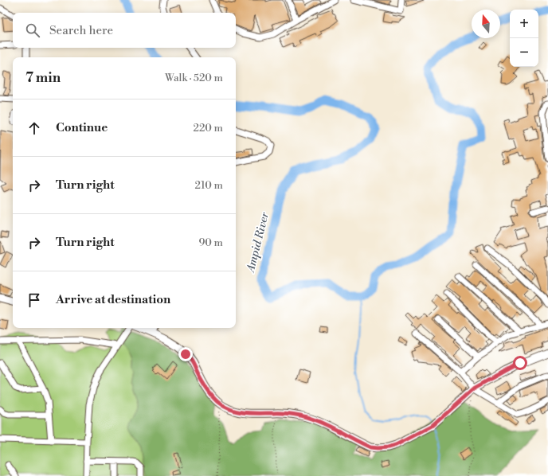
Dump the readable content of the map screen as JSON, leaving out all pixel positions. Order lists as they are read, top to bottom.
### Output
{
  "water": ["Ampid River"],
  "north": "top",
  "page": {
    "map_buttons": ["+", "−"],
    "search": "Search here",
    "heading": ["7 min", "Walk · 520 m"],
    "list": [
      ["Continue", "220 m"],
      ["Turn right", "210 m"],
      ["Turn right", "90 m"],
      "Arrive at destination"
    ]
  }
}
